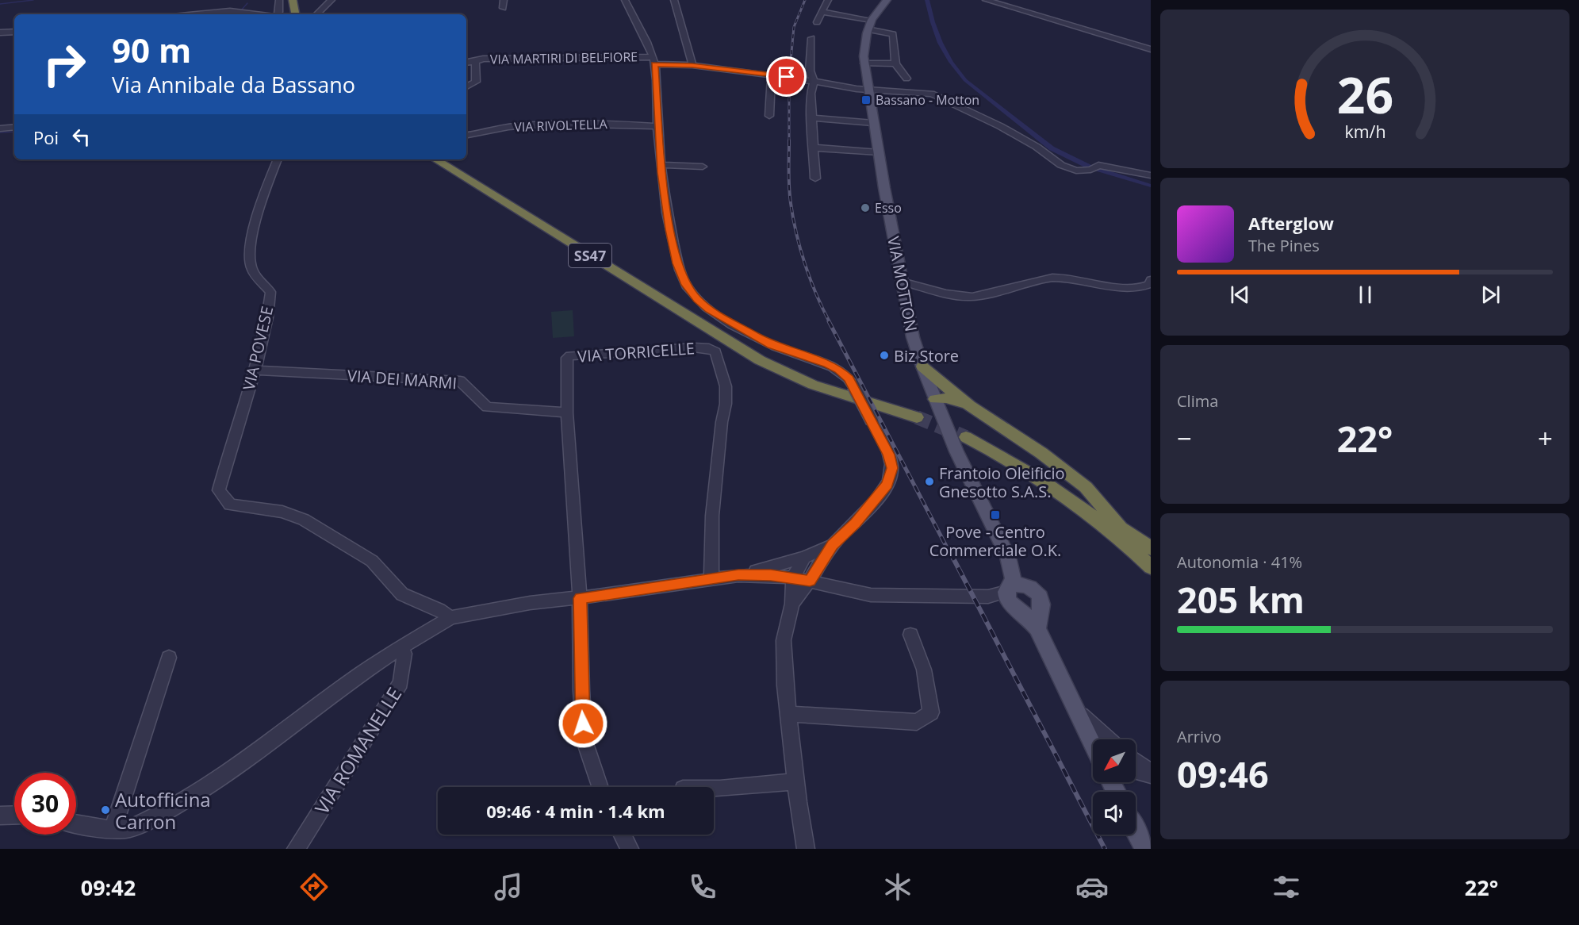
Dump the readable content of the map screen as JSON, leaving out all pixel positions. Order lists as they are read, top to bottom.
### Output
{
  "streets": {
    "highway": ["SS47"],
    "main road": ["VIA MOTTON"],
    "street": [
      "VIA MARTIRI DI BELFIORE",
      "VIA RIVOLTELLA",
      "VIA POVESE",
      "VIA TORRICELLE",
      "VIA DEI MARMI",
      "VIA ROMANELLE"
    ]
  },
  "crossings": [
    ["VIA MARTIRI DI BELFIORE", "VIA MOTTON"],
    ["VIA POVESE", "VIA DEI MARMI"],
    ["VIA TORRICELLE", "VIA DEI MARMI"]
  ],
  "places": {
    "transit": ["Bassano - Motton", "Pove - Centro Commerciale O.K."],
    "other": [
      "Esso",
      "Biz Store",
      "Frantoio Oleificio Gnesotto S.A.S.",
      "Autofficina Carron"
    ]
  },
  "north": "bottom left",
  "page": {
    "turn": ["90 m", "Via Annibale da Bassano"],
    "then": "Poi",
    "song": ["Afterglow", "The Pines"],
    "tile": [
      "Clima",
      ["Autonomia · 41%", "205 km"],
      ["Arrivo", "09:46"]
    ],
    "heat": ["−", "22°", "+"],
    "limit": "30",
    "trip": "09:46 · 4 min · 1.4 km",
    "tabs": ["09:42", "22°"],
    "gauge": ["26", "km/h"]
  }
}
